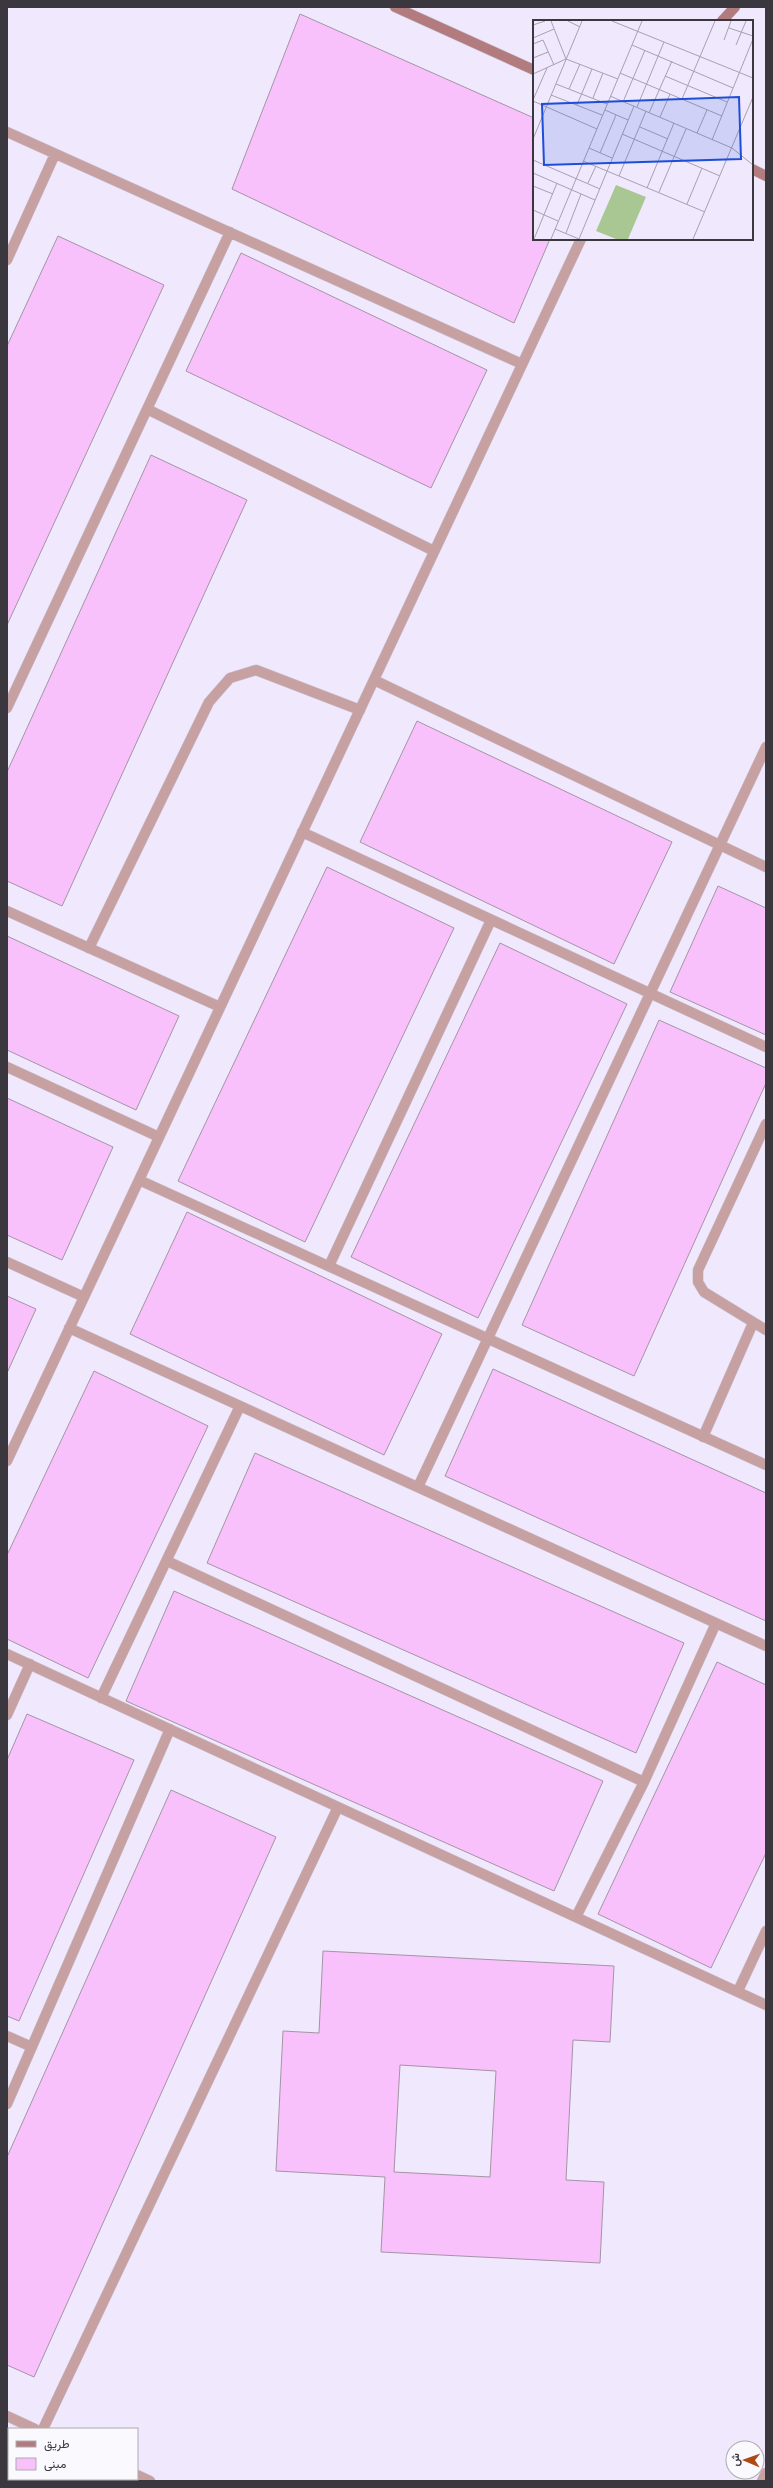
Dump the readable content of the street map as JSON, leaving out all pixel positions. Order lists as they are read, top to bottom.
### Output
{
  "legend": ["طريق", "مبنى"],
  "north": "left"
}
